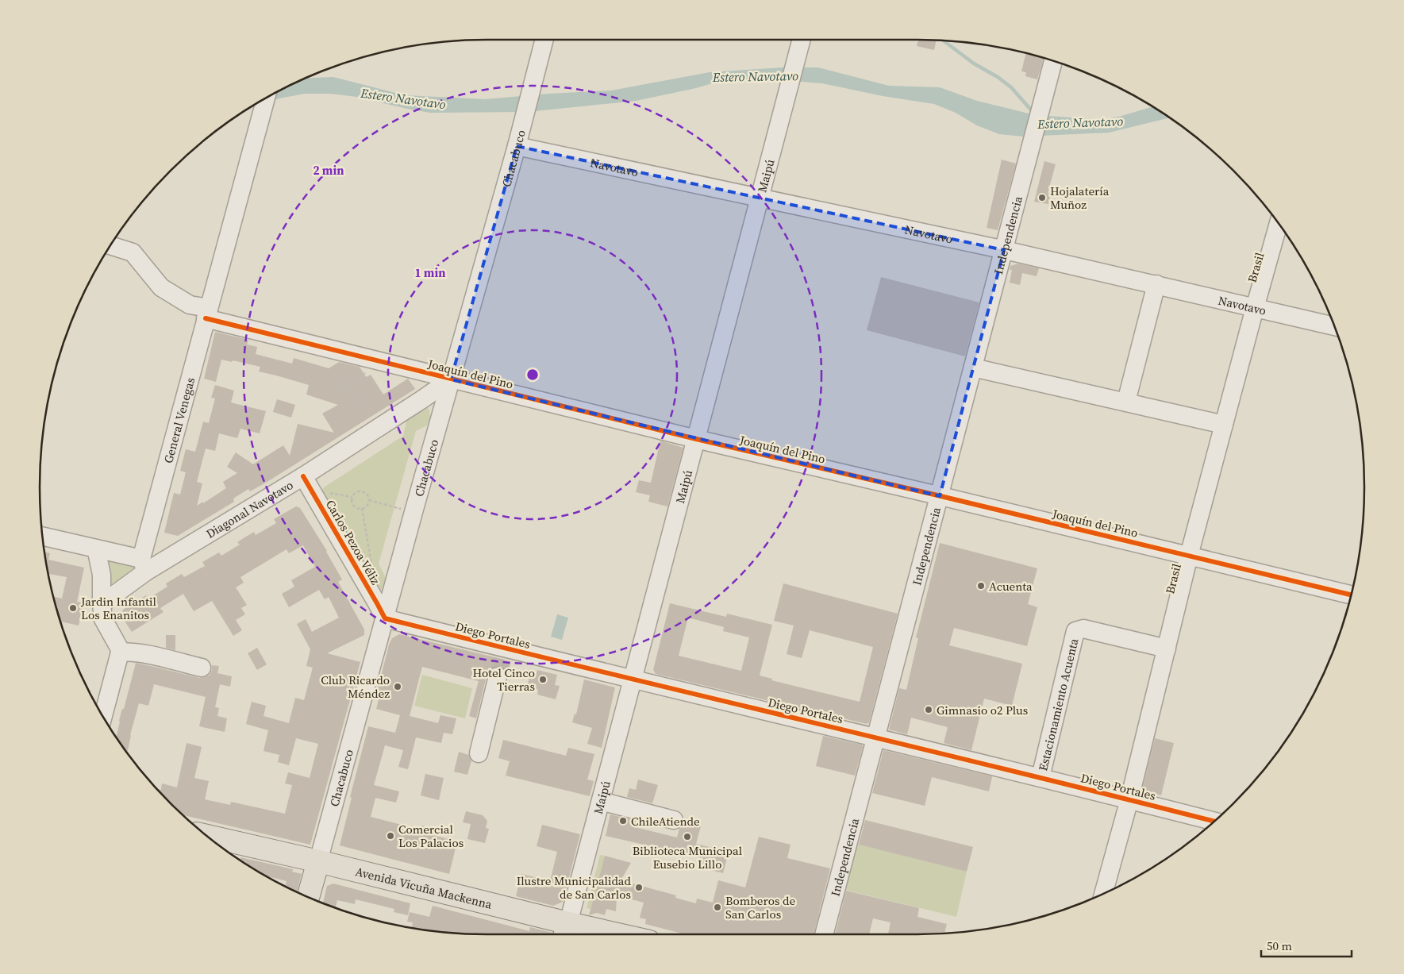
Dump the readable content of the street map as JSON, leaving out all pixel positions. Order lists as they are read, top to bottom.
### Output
{
  "streets": {
    "main road": ["Chacabuco", "Avenida Vicuña Mackenna"],
    "street": [
      "Navotavo",
      "Maipú",
      "Independencia",
      "Brasil",
      "Joaquín del Pino",
      "General Venegas",
      "Diagonal Navotavo",
      "Carlos Pezoa Véliz",
      "Diego Portales",
      "Estacionamiento Acuenta"
    ]
  },
  "crossings": [
    ["Chacabuco", "Navotavo"],
    ["Chacabuco", "Joaquín del Pino"],
    ["Chacabuco", "Diagonal Navotavo"],
    ["Chacabuco", "Carlos Pezoa Véliz"],
    ["Chacabuco", "Diego Portales"],
    ["Chacabuco", "Avenida Vicuña Mackenna"],
    ["Navotavo", "Maipú"],
    ["Navotavo", "Independencia"],
    ["Navotavo", "Brasil"],
    ["Maipú", "Joaquín del Pino"],
    ["Maipú", "Diego Portales"],
    ["Maipú", "Avenida Vicuña Mackenna"],
    ["Independencia", "Joaquín del Pino"],
    ["Independencia", "Diego Portales"],
    ["Brasil", "Joaquín del Pino"],
    ["Brasil", "Diego Portales"],
    ["Brasil", "Estacionamiento Acuenta"],
    ["Joaquín del Pino", "General Venegas"],
    ["Joaquín del Pino", "Diagonal Navotavo"],
    ["General Venegas", "Diagonal Navotavo"],
    ["Diagonal Navotavo", "Carlos Pezoa Véliz"],
    ["Carlos Pezoa Véliz", "Diego Portales"],
    ["Diego Portales", "Estacionamiento Acuenta"]
  ],
  "water": ["Estero Navotavo"],
  "places": [
    "Hojalatería Muñoz",
    "Acuenta",
    "Jardin Infantil Los Enanitos",
    "Hotel Cinco Tierras",
    "Club Ricardo Méndez",
    "Gimnasio o2 Plus",
    "ChileAtiende",
    "Comercial Los Palacios",
    "Biblioteca Municipal Eusebio Lillo",
    "Ilustre Municipalidad de San Carlos",
    "Bomberos de San Carlos"
  ],
  "scale_bar": "50 m",
  "rings": ["2 min", "1 min"]
}
